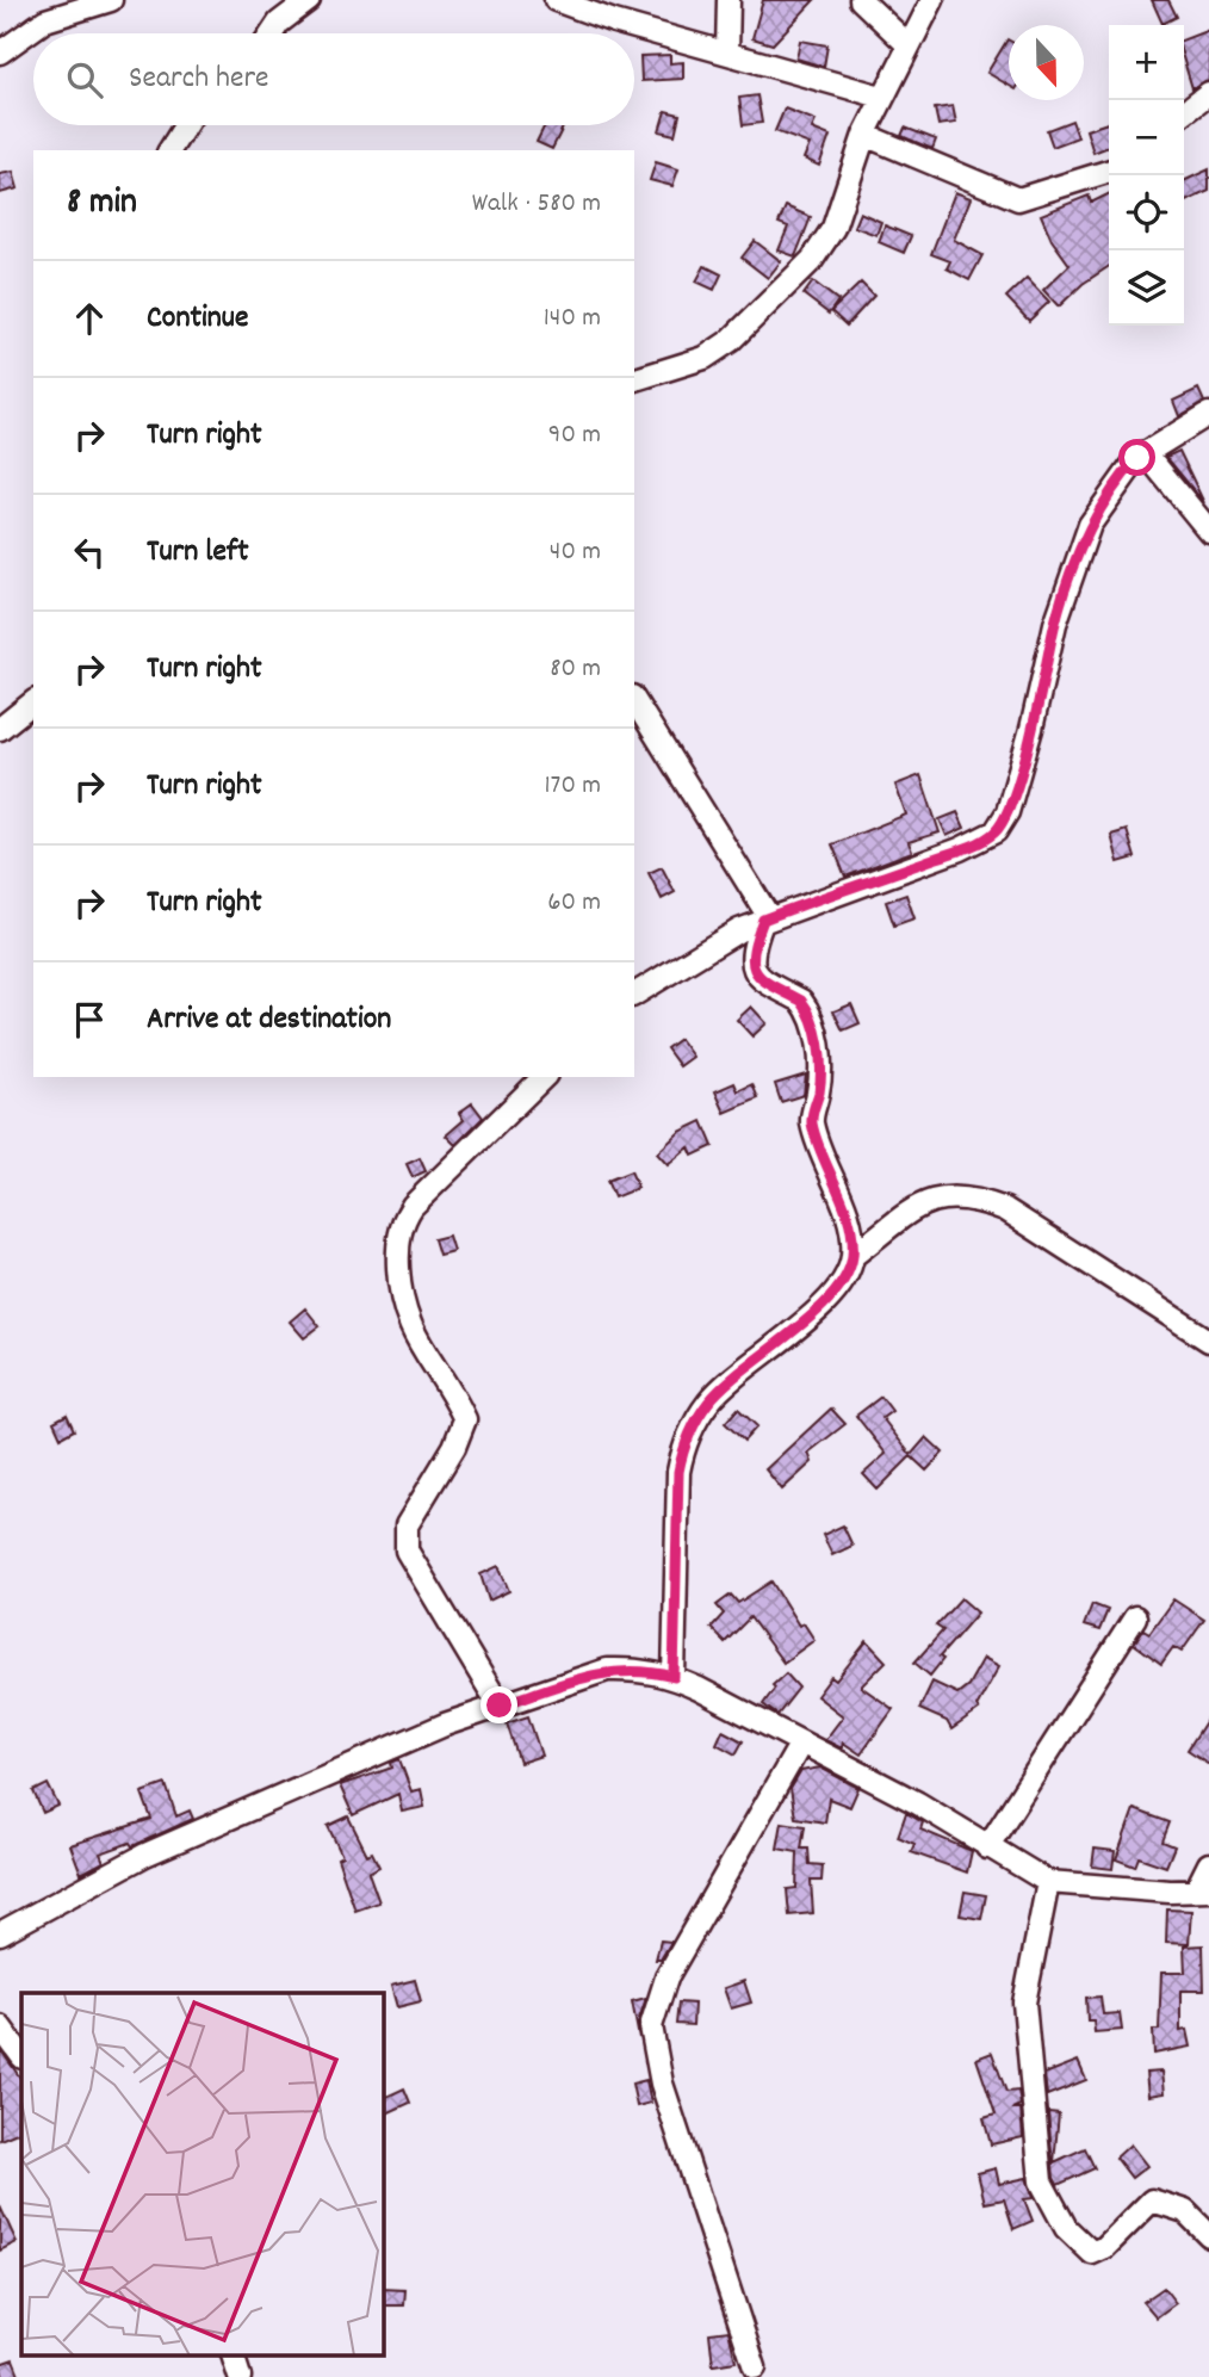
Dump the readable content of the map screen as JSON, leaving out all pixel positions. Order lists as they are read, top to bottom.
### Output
{
  "north": "bottom",
  "page": {
    "map_buttons": ["+", "−"],
    "search": "Search here",
    "heading": ["8 min", "Walk · 580 m"],
    "list": [
      ["Continue", "140 m"],
      ["Turn right", "90 m"],
      ["Turn left", "40 m"],
      ["Turn right", "80 m"],
      ["Turn right", "170 m"],
      ["Turn right", "60 m"],
      "Arrive at destination"
    ]
  }
}
